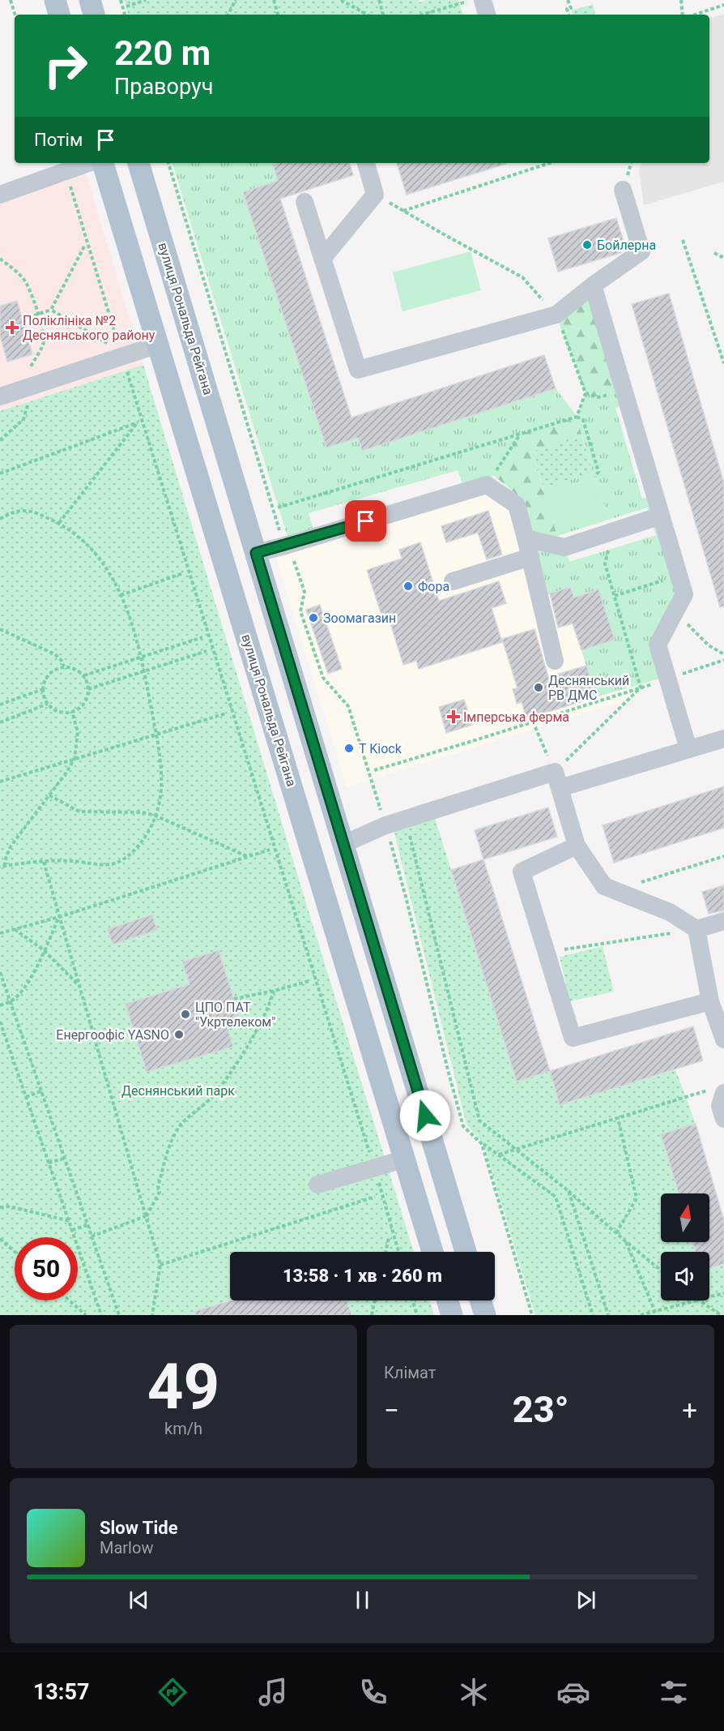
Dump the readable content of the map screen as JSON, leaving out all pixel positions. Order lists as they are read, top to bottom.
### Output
{
  "streets": {
    "main road": ["вулиця Рональда Рейгана"]
  },
  "parks": ["Деснянський парк"],
  "places": {
    "other": [
      "Бойлерна",
      "Фора",
      "Зоомагазин",
      "Деснянський РВ ДМС",
      "T Kiock",
      "ЦПО ПАТ \"Укртелеком\"",
      "Енергоофіс YASNO"
    ],
    "health": ["Поліклініка №2 Деснянського району", "Імперська ферма"]
  },
  "north": "top",
  "page": {
    "turn": ["220 m", "Праворуч"],
    "then": "Потім",
    "limit": "50",
    "trip": "13:58 · 1 хв · 260 m",
    "tile": [
      ["49", "km/h"],
      "Клімат"
    ],
    "heat": ["−", "23°", "+"],
    "song": ["Slow Tide", "Marlow"],
    "tabs": "13:57"
  }
}
